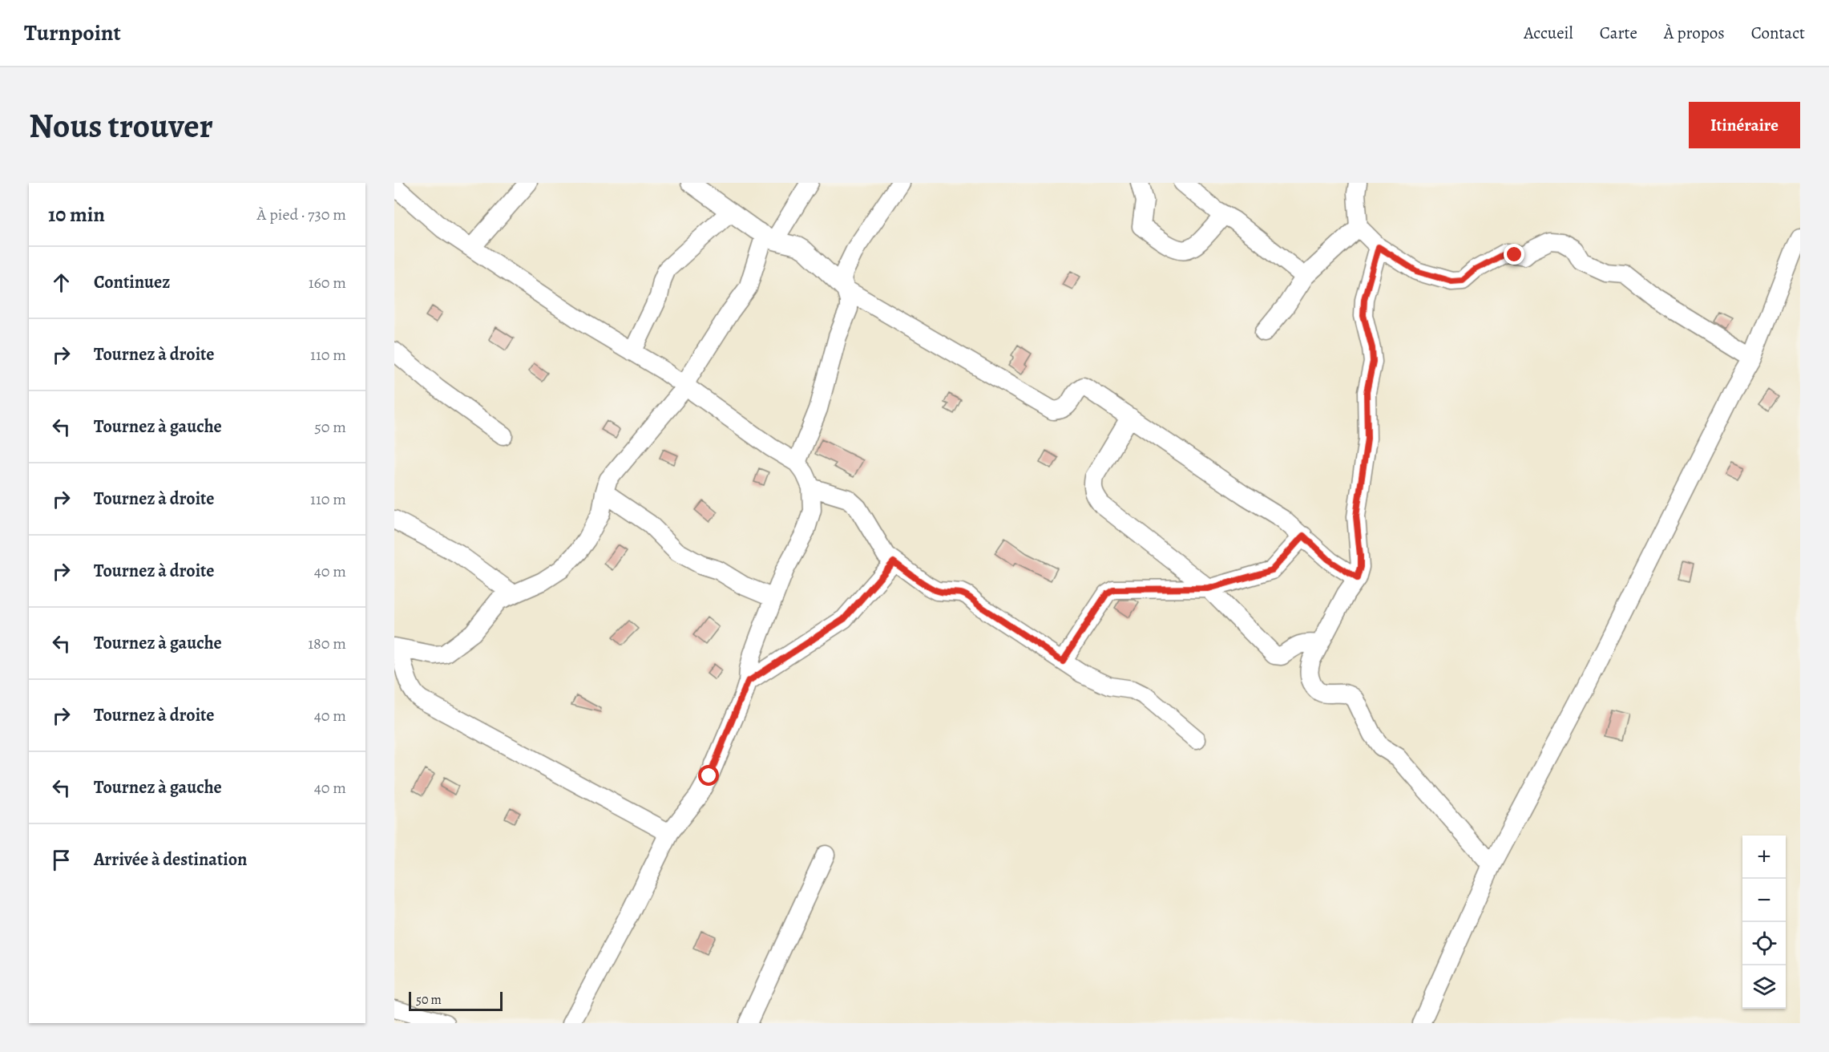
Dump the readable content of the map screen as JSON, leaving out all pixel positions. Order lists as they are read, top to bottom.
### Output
{
  "scale_bar": "50 m",
  "page": {
    "header": "Turnpoint",
    "nav": [
      "Accueil",
      "Carte",
      "À propos",
      "Contact"
    ],
    "buttons": "Itinéraire",
    "title": "Nous trouver",
    "heading": ["10 min", "À pied · 730 m"],
    "list": [
      ["Continuez", "160 m"],
      ["Tournez à droite", "110 m"],
      ["Tournez à gauche", "50 m"],
      ["Tournez à droite", "110 m"],
      ["Tournez à droite", "40 m"],
      ["Tournez à gauche", "180 m"],
      ["Tournez à droite", "40 m"],
      ["Tournez à gauche", "40 m"],
      "Arrivée à destination"
    ],
    "map_buttons": ["+", "−"],
    "scale": "50 m"
  }
}
